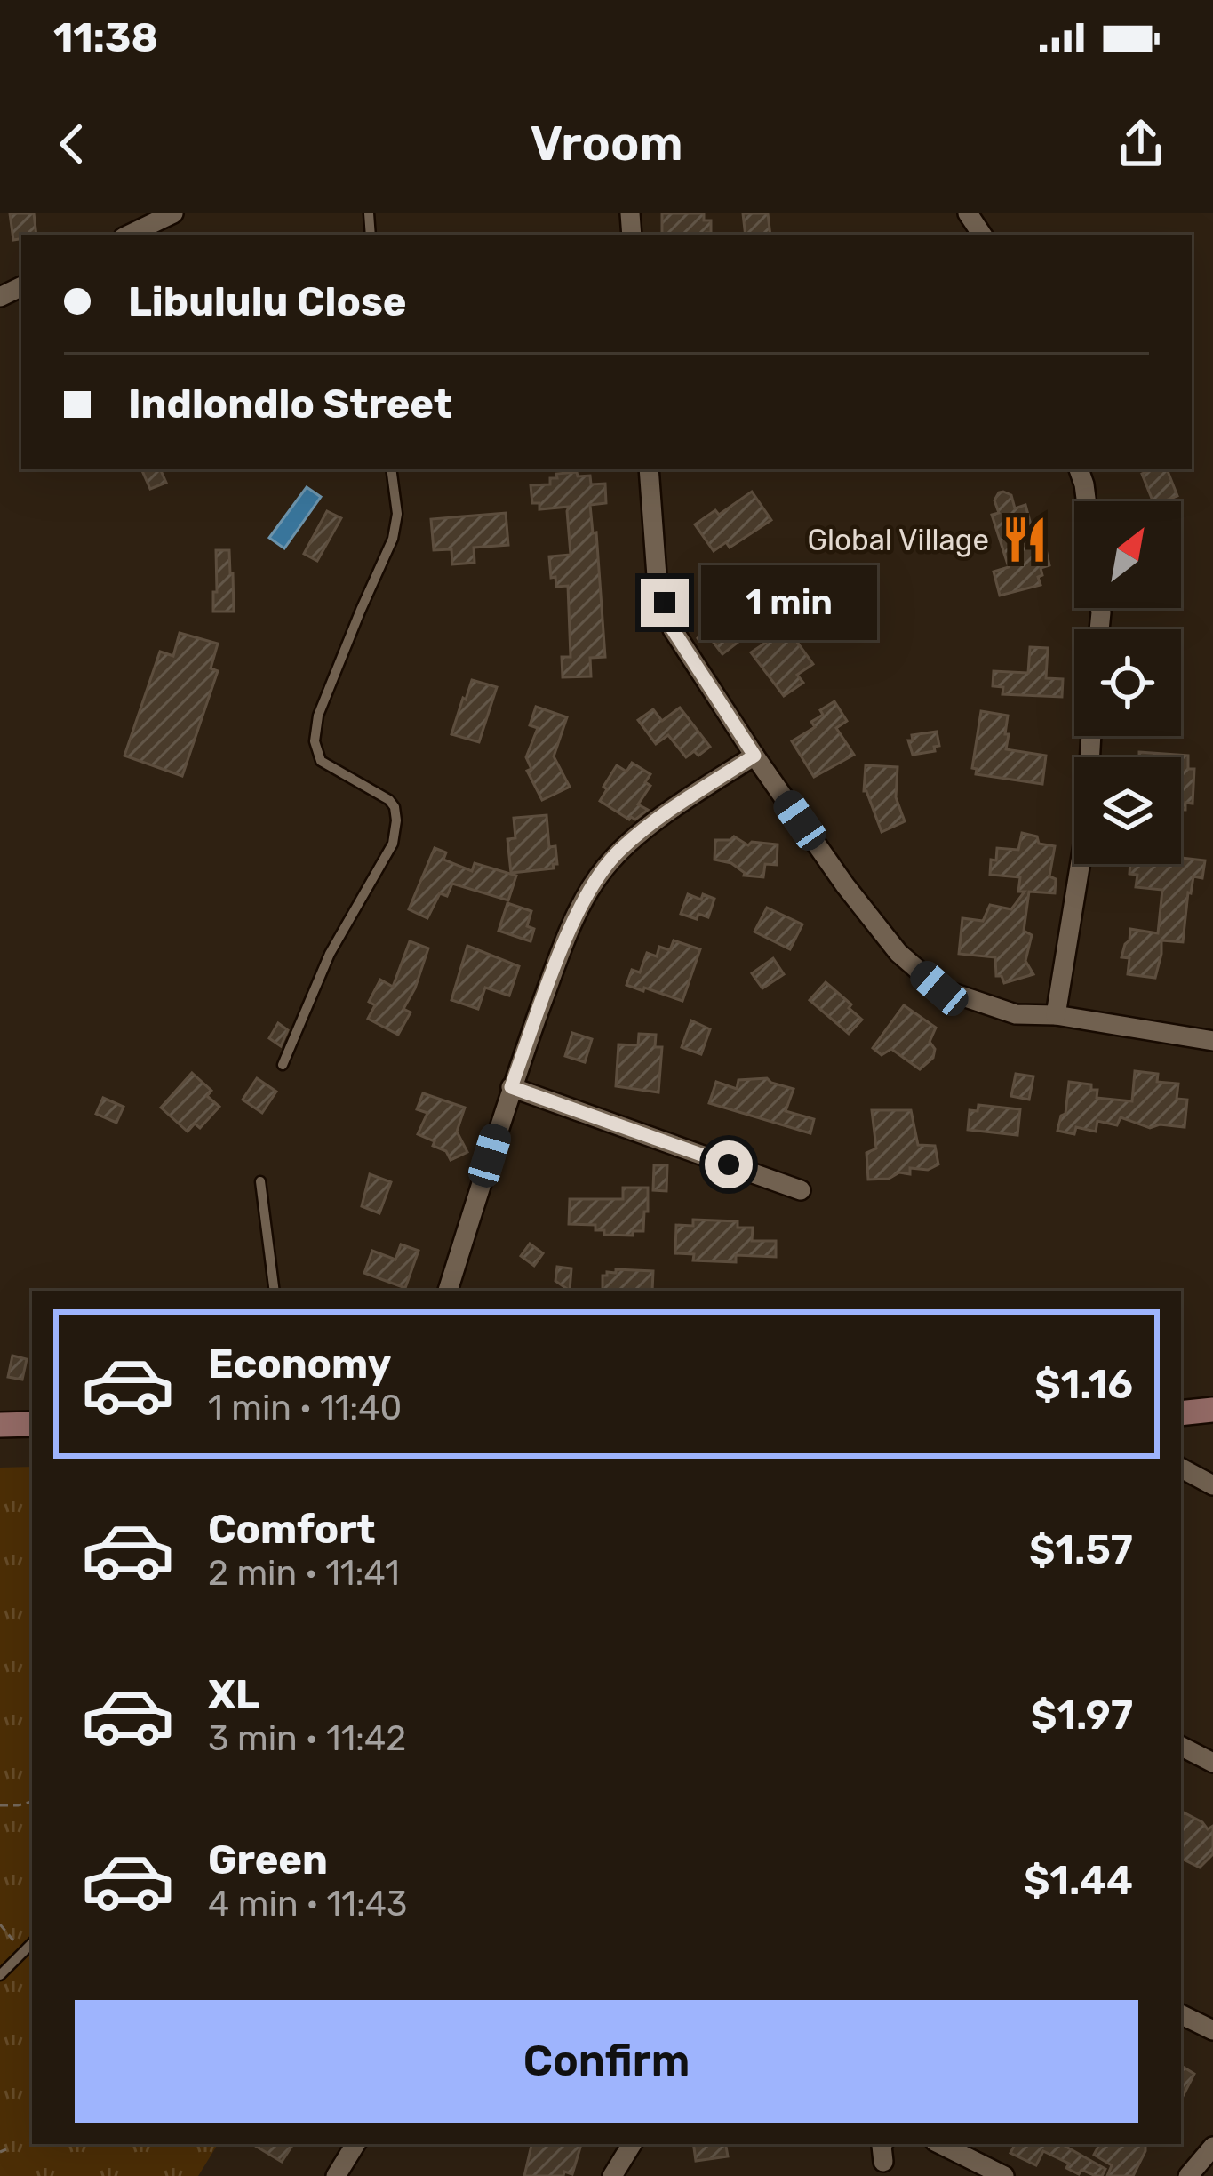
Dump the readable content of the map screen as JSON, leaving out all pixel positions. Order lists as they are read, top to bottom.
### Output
{
  "places": {
    "restaurant": ["Global Village"]
  },
  "north": "top right",
  "page": {
    "status": "11:38",
    "header": "Vroom",
    "banner": ["Libululu Close", "Indlondlo Street"],
    "bubble": "1 min",
    "list": [
      {
        "name": "Economy",
        "note": "1 min · 11:40",
        "value": "$1.16"
      },
      {
        "name": "Comfort",
        "note": "2 min · 11:41",
        "value": "$1.57"
      },
      {
        "name": "XL",
        "note": "3 min · 11:42",
        "value": "$1.97"
      },
      {
        "name": "Green",
        "note": "4 min · 11:43",
        "value": "$1.44"
      }
    ],
    "buttons": "Confirm"
  }
}
